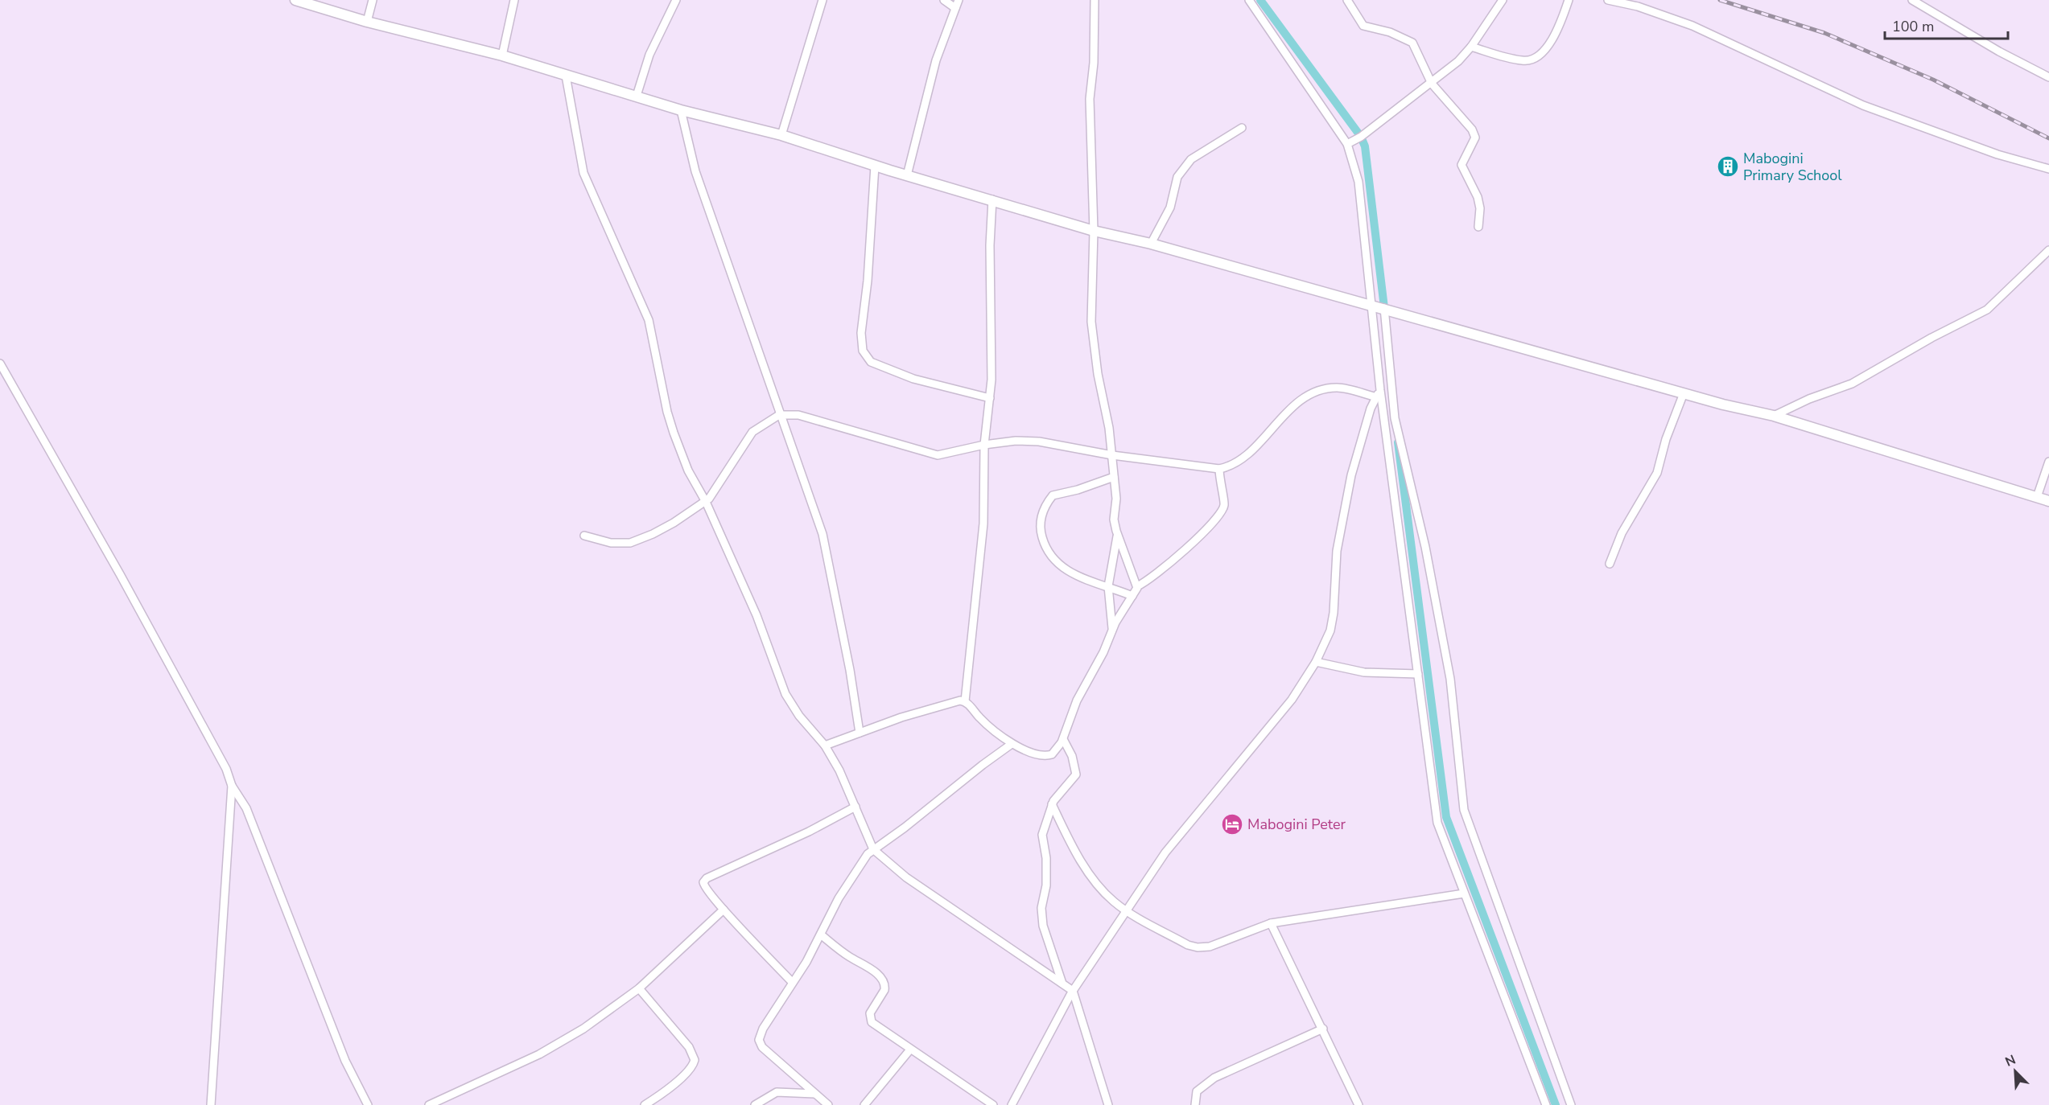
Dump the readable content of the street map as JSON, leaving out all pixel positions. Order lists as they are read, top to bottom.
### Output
{
  "places": {
    "building": ["Mabogini Primary School"],
    "hotel": ["Mabogini Peter"]
  },
  "scale_bar": "100 m",
  "north": "top left"
}
